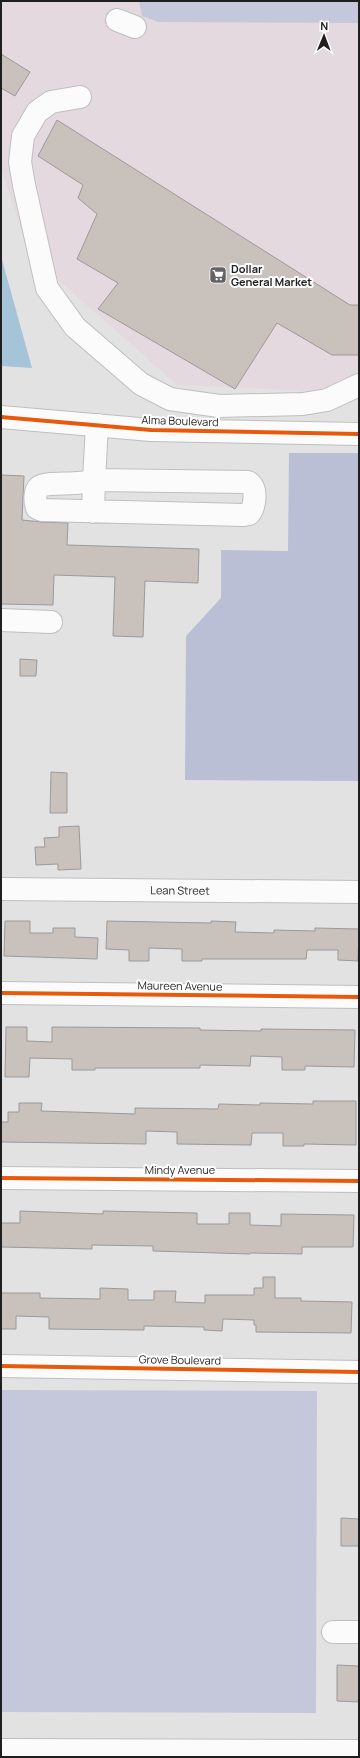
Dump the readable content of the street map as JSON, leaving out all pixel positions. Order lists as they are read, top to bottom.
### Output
{
  "streets": {
    "street": [
      "Alma Boulevard",
      "Lean Street",
      "Maureen Avenue",
      "Mindy Avenue",
      "Grove Boulevard"
    ]
  },
  "places": {
    "supermarket": ["Dollar General Market"]
  },
  "north": "top"
}
